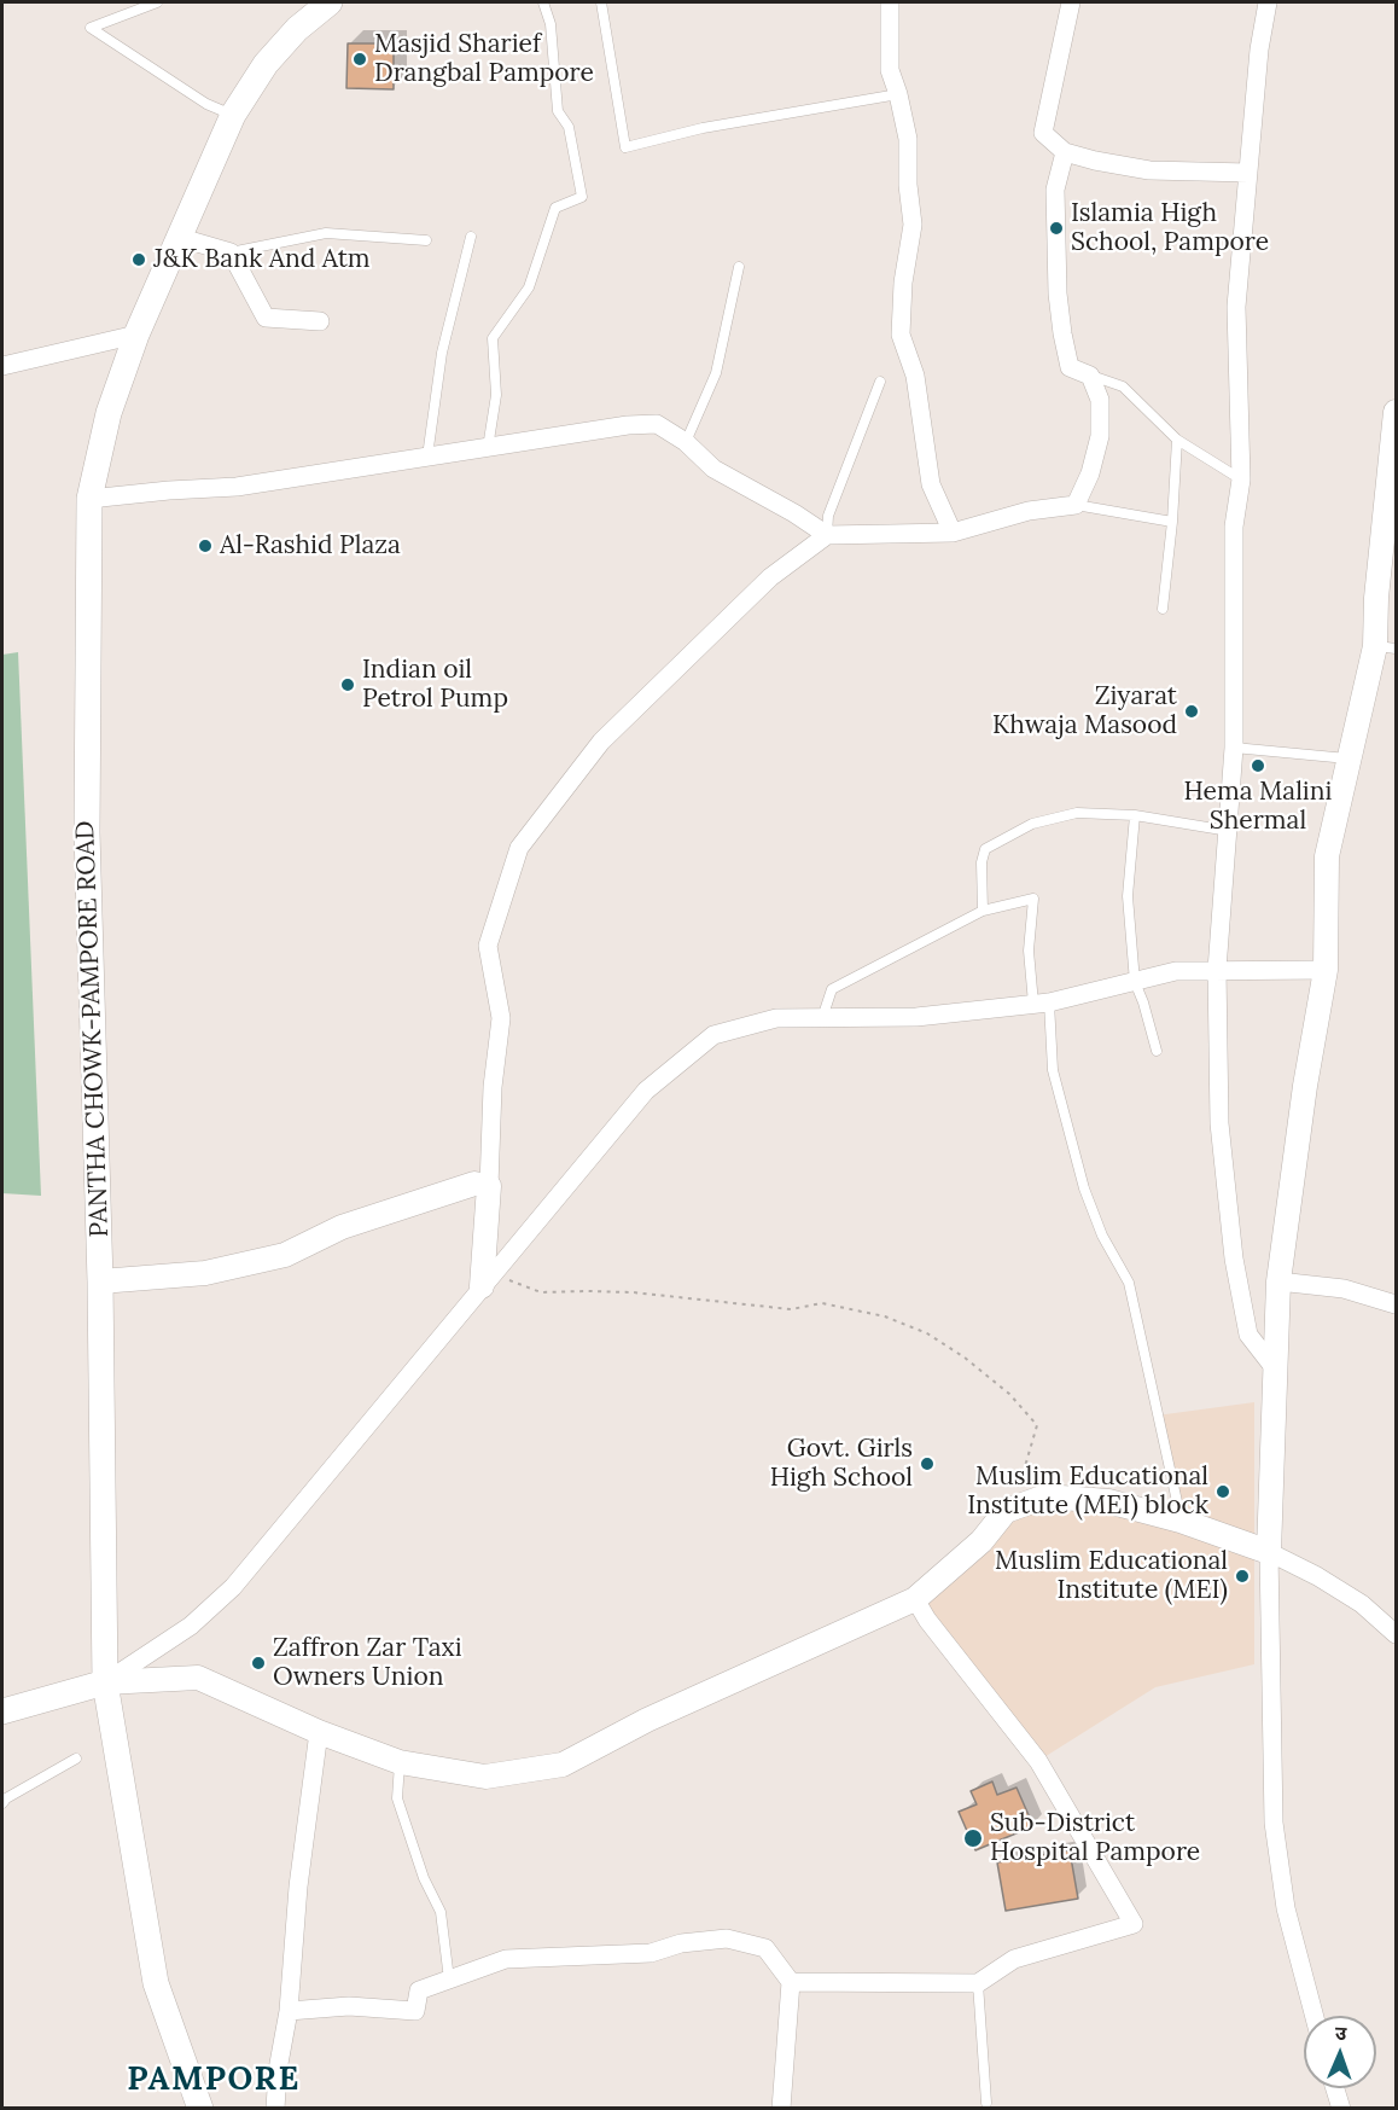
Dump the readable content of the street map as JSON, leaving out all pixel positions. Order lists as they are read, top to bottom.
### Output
{
  "streets": {
    "main road": ["PANTHA CHOWK-PAMPORE ROAD"]
  },
  "districts": ["PAMPORE"],
  "places": [
    "Masjid Sharief Drangbal Pampore",
    "Islamia High School, Pampore",
    "J&K Bank And Atm",
    "Al-Rashid Plaza",
    "Indian oil Petrol Pump",
    "Ziyarat Khwaja Masood",
    "Hema Malini Shermal",
    "Govt. Girls High School",
    "Muslim Educational Institute (MEI) block",
    "Muslim Educational Institute (MEI)",
    "Zaffron Zar Taxi Owners Union",
    "Sub-District Hospital Pampore"
  ],
  "north": "top"
}
